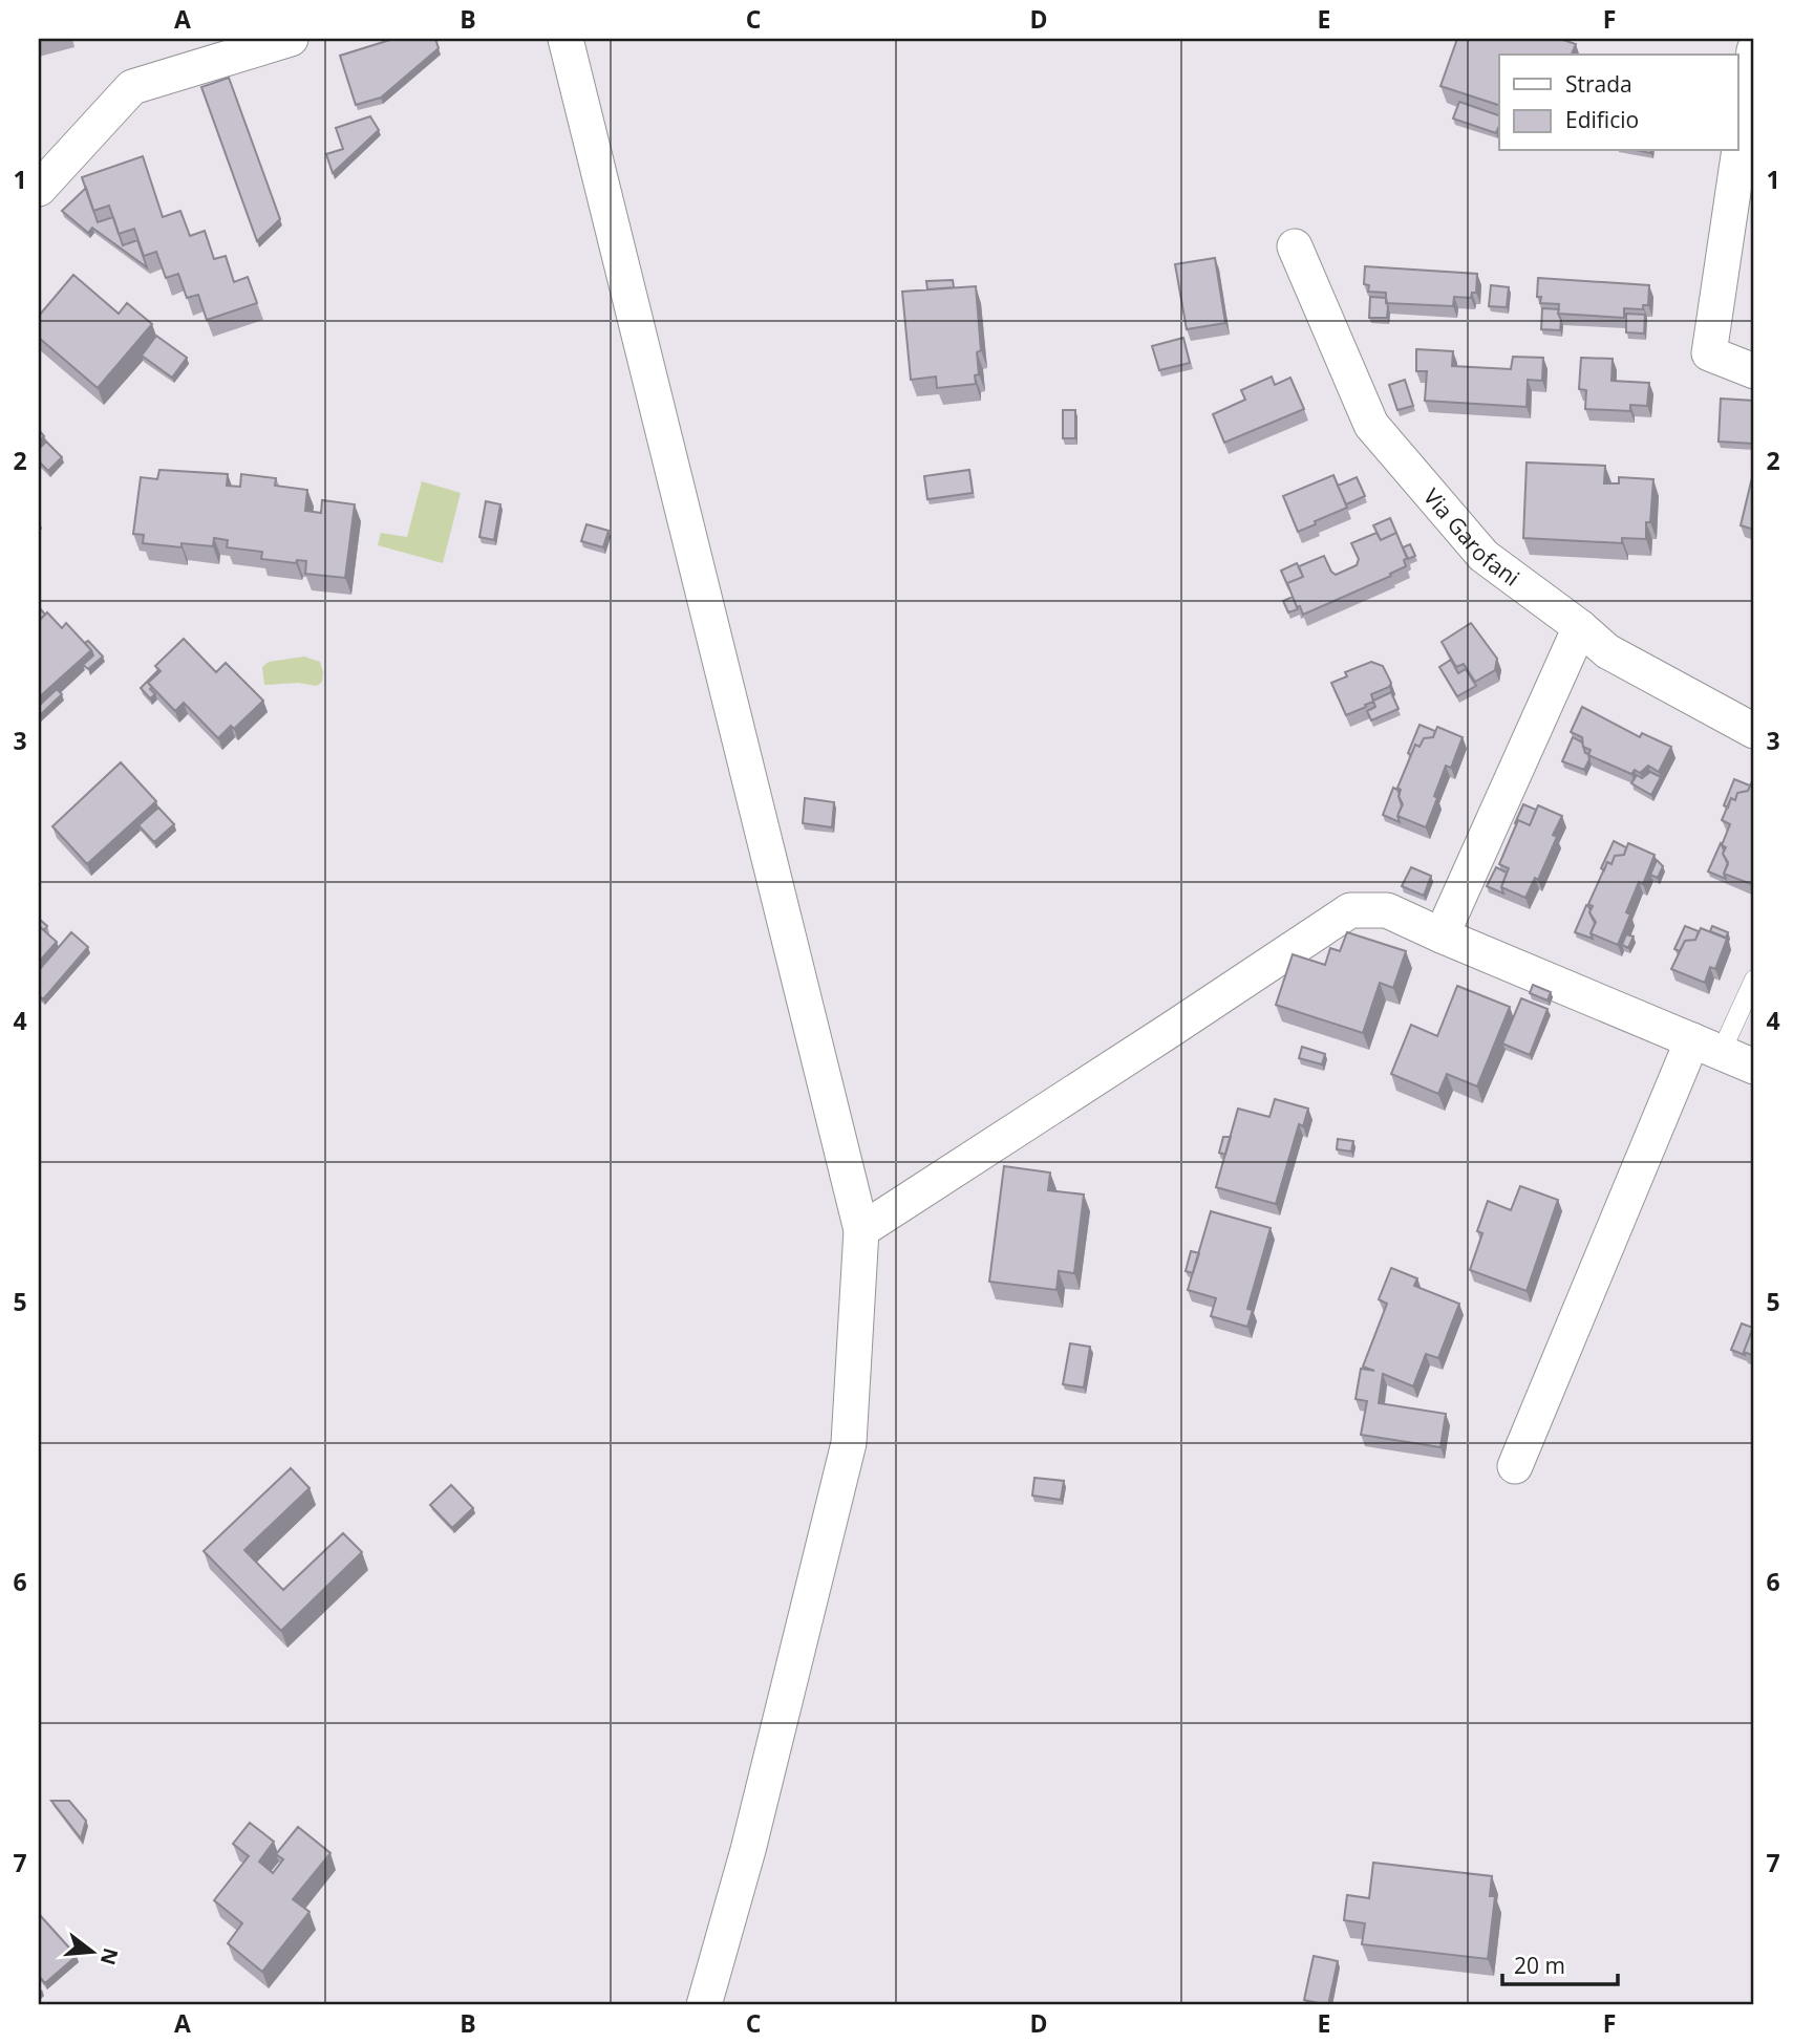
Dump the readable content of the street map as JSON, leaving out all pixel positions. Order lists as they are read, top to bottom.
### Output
{
  "streets": {
    "street": ["Via Garofani"]
  },
  "legend": ["Strada", "Edificio"],
  "scale_bar": "20 m",
  "north": "right",
  "grid": {
    "columns": [
      "A",
      "B",
      "C",
      "D",
      "E",
      "F"
    ],
    "rows": [
      "1",
      "2",
      "3",
      "4",
      "5",
      "6",
      "7"
    ]
  }
}
